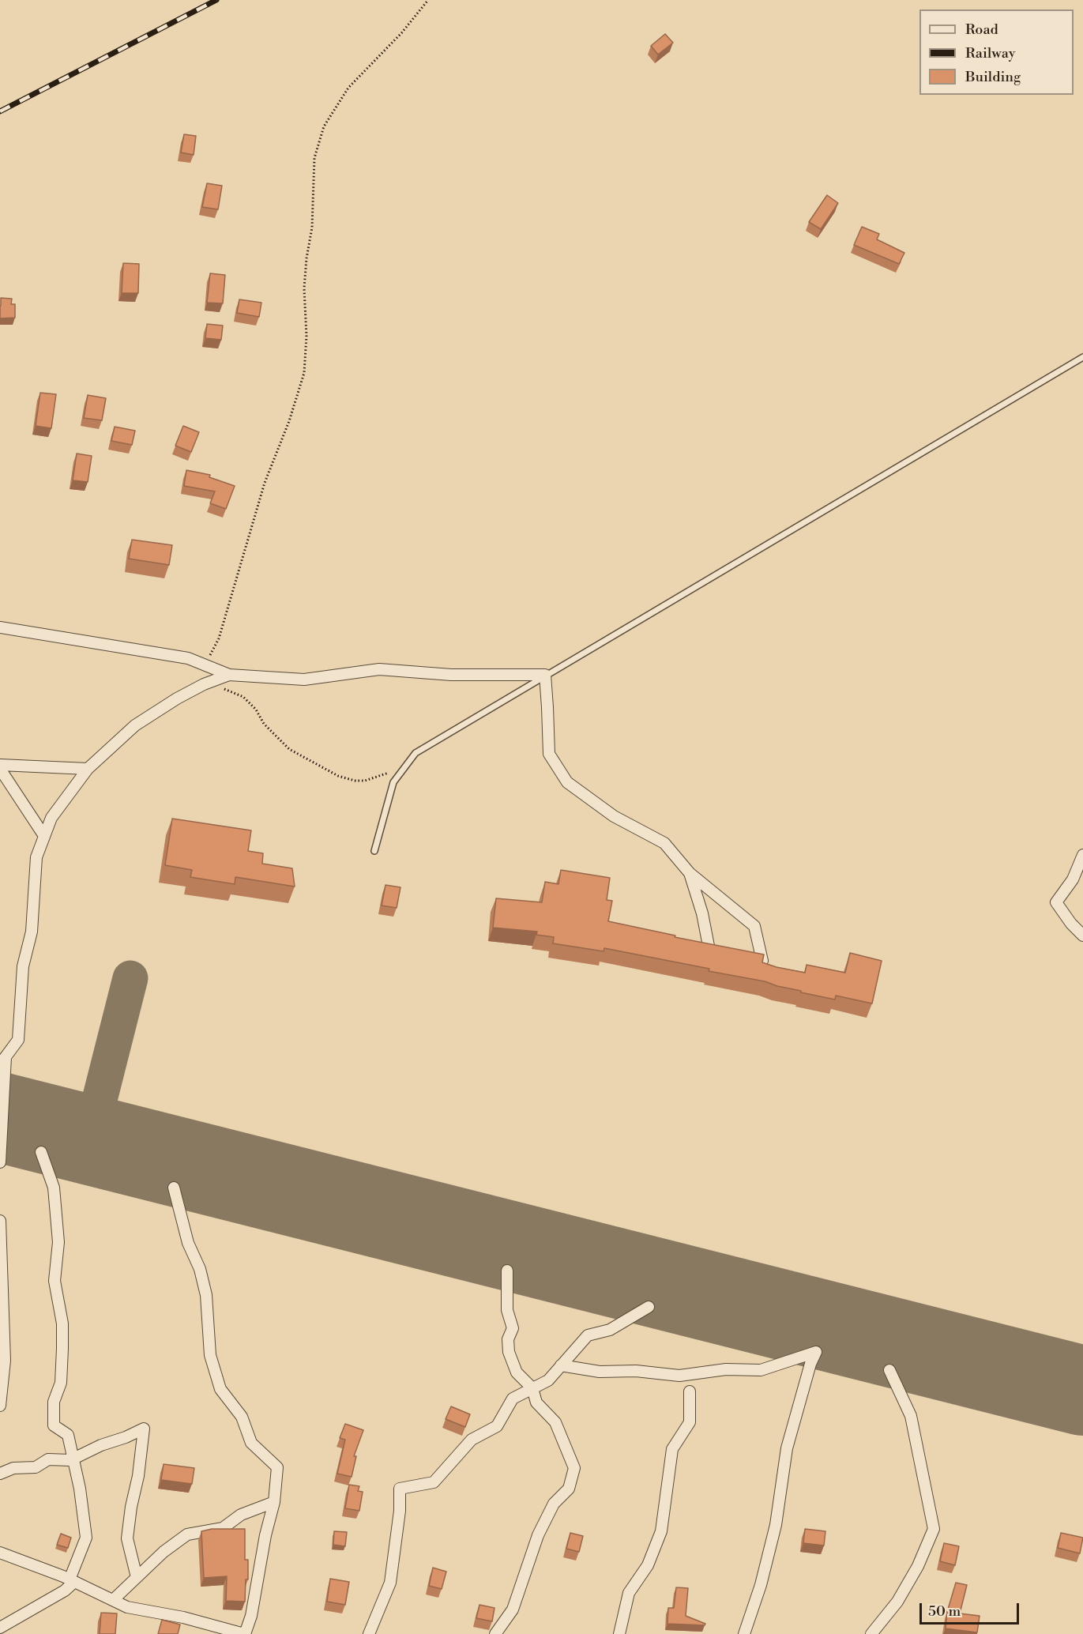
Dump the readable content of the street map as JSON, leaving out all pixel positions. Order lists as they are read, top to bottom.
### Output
{
  "legend": ["Road", "Railway", "Building"],
  "scale_bar": "50 m"
}
